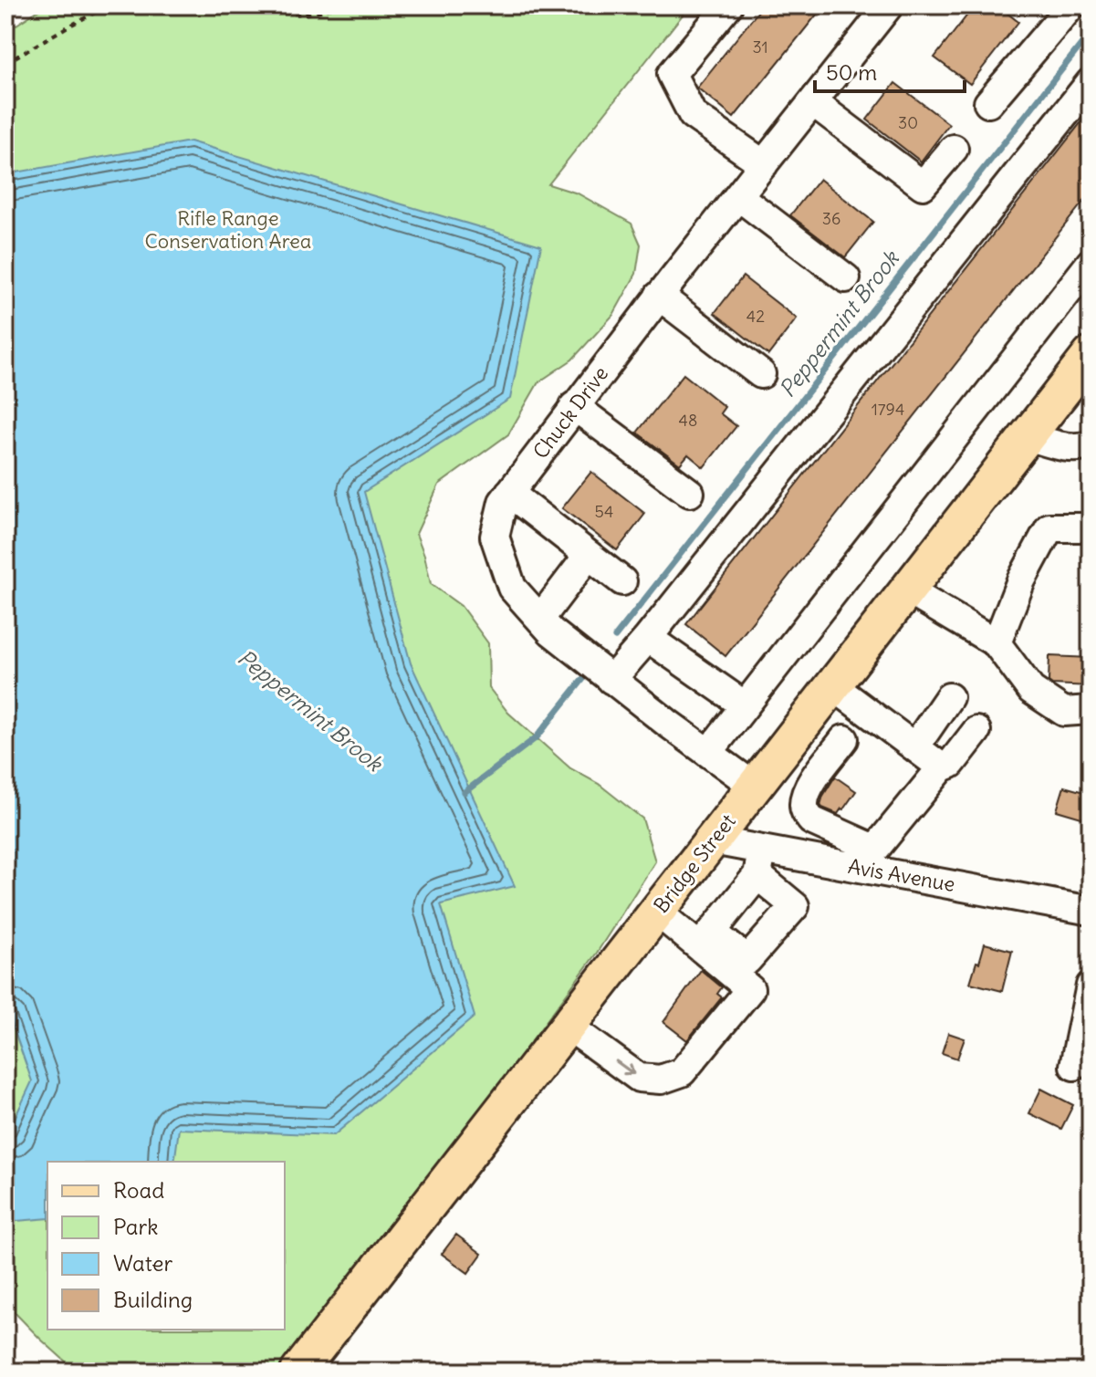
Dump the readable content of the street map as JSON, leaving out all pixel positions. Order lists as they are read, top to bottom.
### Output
{
  "streets": {
    "main road": ["Bridge Street"],
    "street": ["Chuck Drive", "Avis Avenue"]
  },
  "crossings": [
    ["Chuck Drive", "Bridge Street"],
    ["Bridge Street", "Avis Avenue"]
  ],
  "water": ["Peppermint Brook"],
  "parks": ["Rifle Range Conservation Area"],
  "house_numbers": [
    "31",
    "30",
    "36",
    "42",
    "1794",
    "48",
    "54"
  ],
  "legend": [
    "Road",
    "Park",
    "Water",
    "Building"
  ],
  "scale_bar": "50 m"
}
